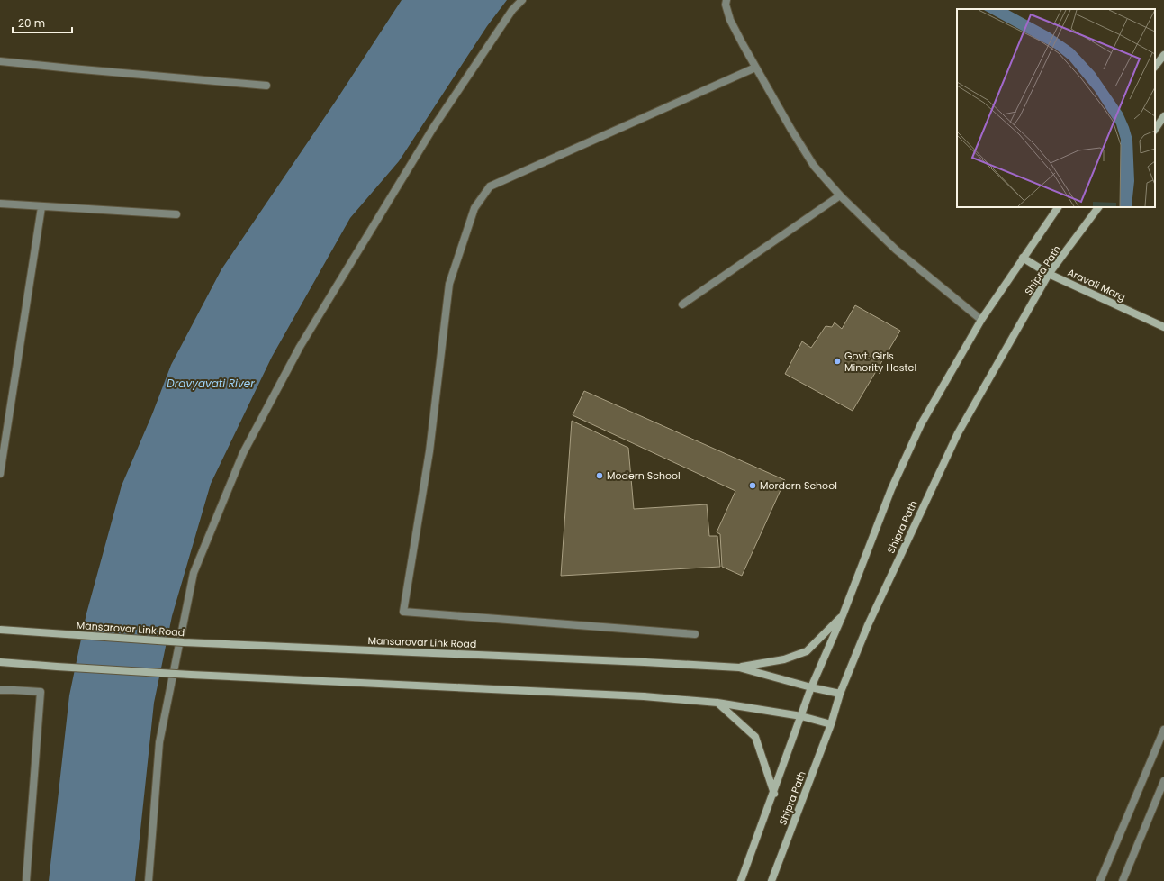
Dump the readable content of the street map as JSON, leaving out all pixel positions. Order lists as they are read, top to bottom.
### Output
{
  "streets": {
    "street": ["Shipra Path", "Aravali Marg", "Mansarovar Link Road"]
  },
  "crossings": [
    ["Shipra Path", "Aravali Marg"],
    ["Shipra Path", "Mansarovar Link Road"]
  ],
  "water": ["Dravyavati River"],
  "places": ["Govt. Girls Minority Hostel", "Modern School", "Mordern School"],
  "scale_bar": "20 m"
}
